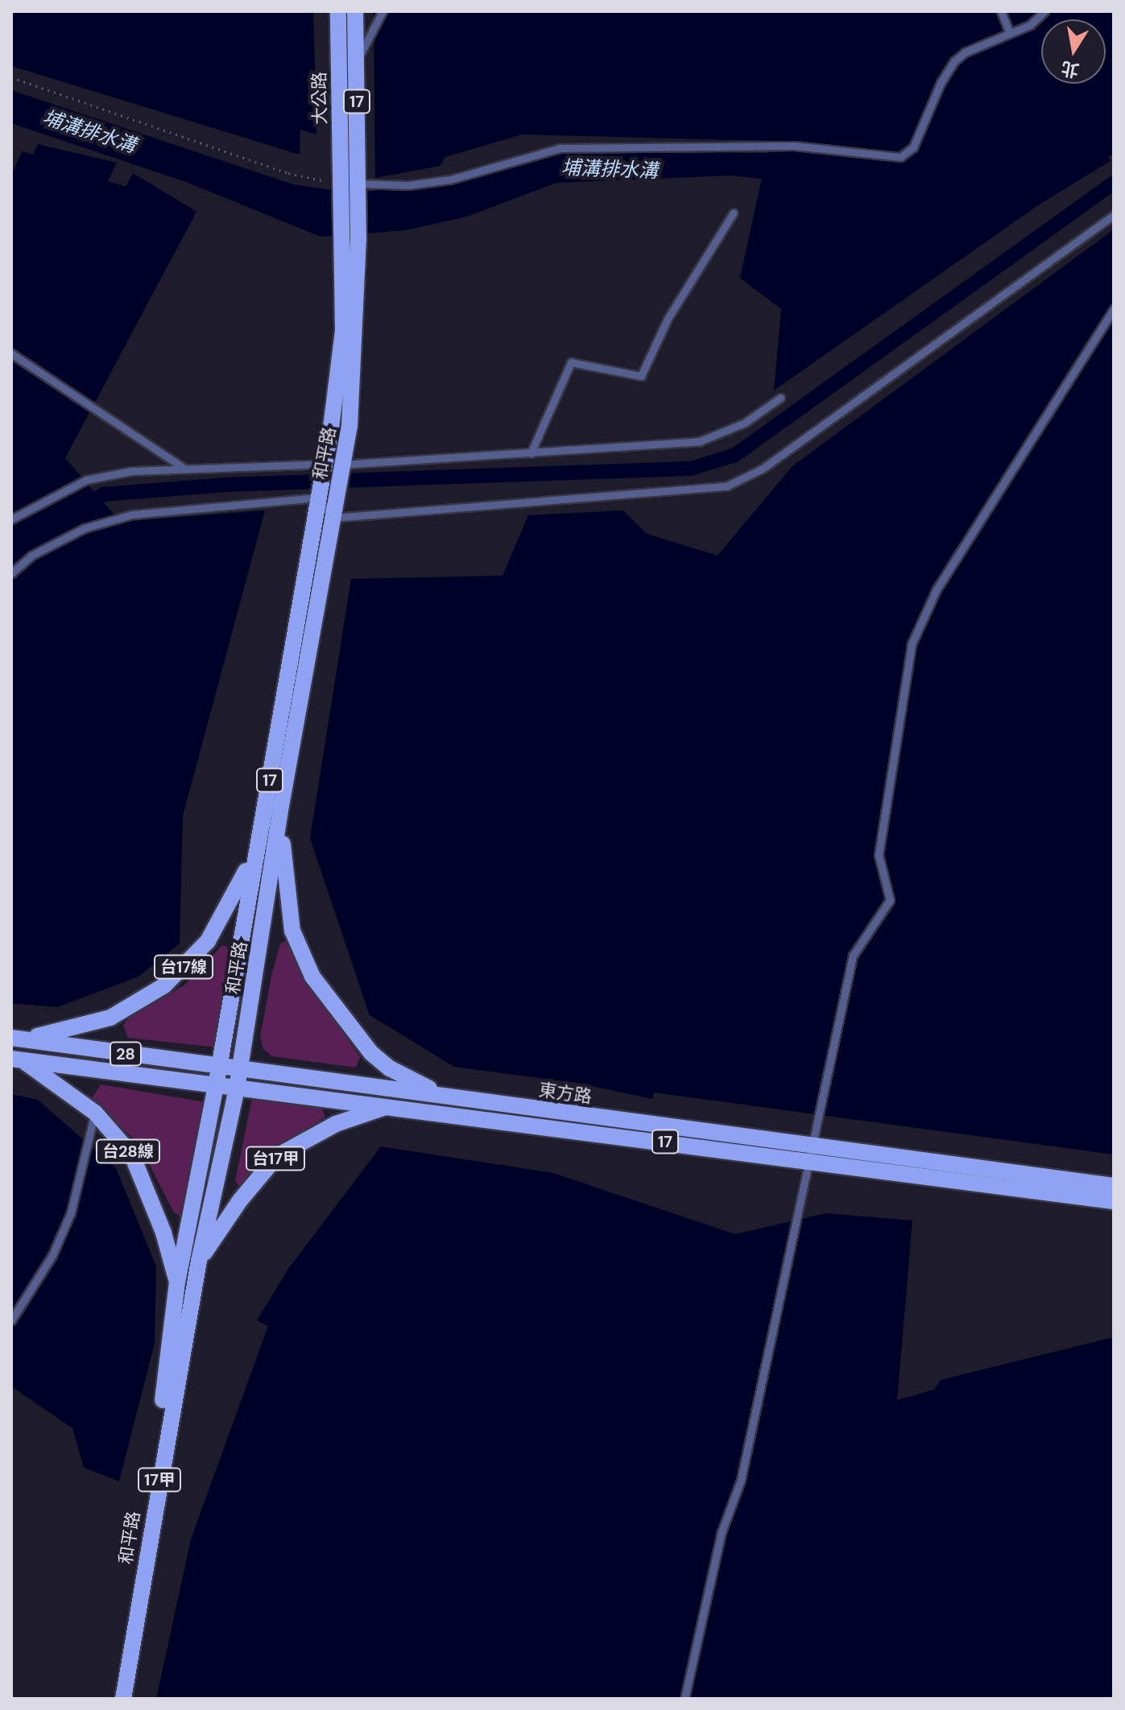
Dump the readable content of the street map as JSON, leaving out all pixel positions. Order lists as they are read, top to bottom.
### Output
{
  "streets": {
    "main road": [
      "大公路",
      "17",
      "和平路",
      "台17線",
      "28",
      "東方路",
      "台28線",
      "台17甲",
      "17甲"
    ]
  },
  "crossings": [
    ["大公路", "17"],
    ["17", "和平路"],
    ["和平路", "台17線"],
    ["和平路", "東方路"],
    ["和平路", "台28線"],
    ["和平路", "台17甲"],
    ["台17線", "東方路"],
    ["東方路", "台28線"],
    ["東方路", "台17甲"]
  ],
  "water": ["埔溝排水溝"],
  "north": "bottom"
}
